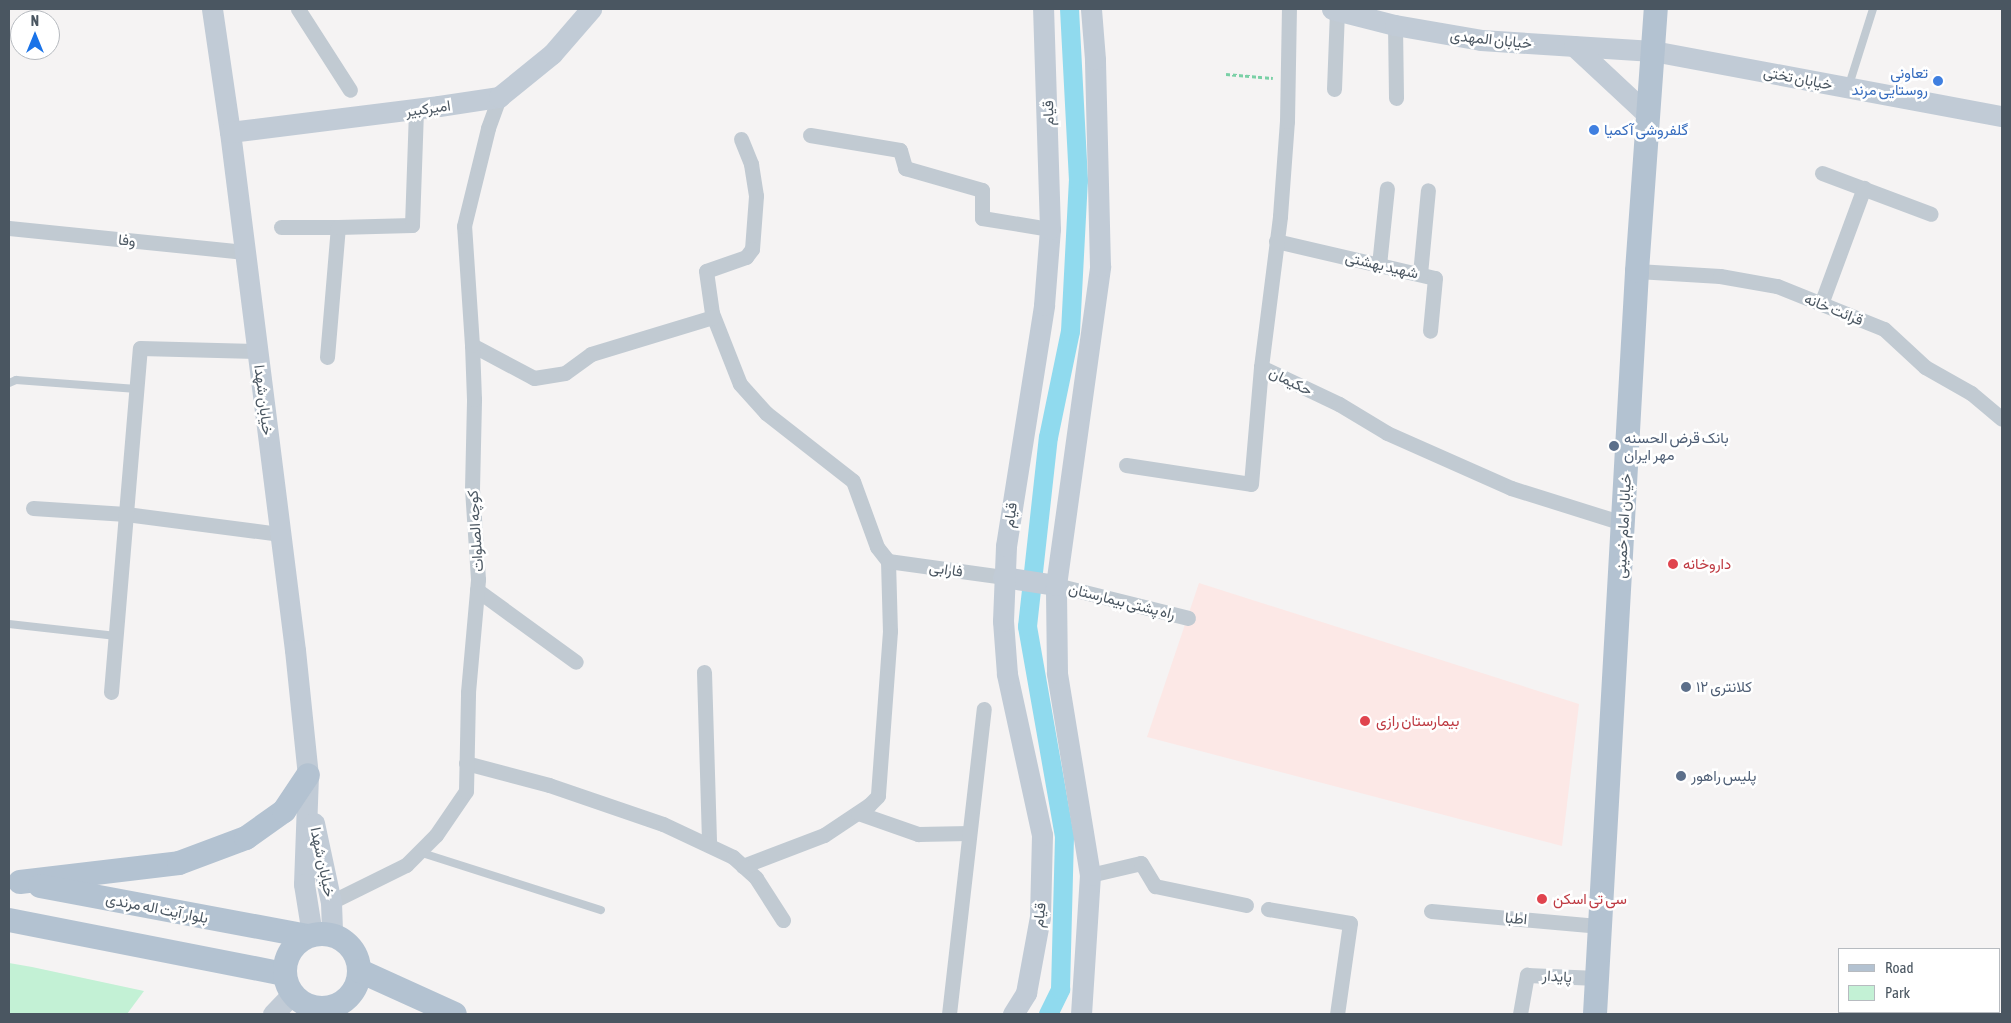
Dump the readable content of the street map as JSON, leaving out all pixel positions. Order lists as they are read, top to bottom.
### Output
{
  "streets": {
    "main road": ["خیابان امام خمینی", "بلوار آیت اله مرندی"],
    "street": [
      "خیابان المهدی",
      "خیابان تختی",
      "امیرکبیر",
      "قیام",
      "وفا",
      "شهید بهشتی",
      "قرائت خانه",
      "حکیمان",
      "خیابان شهدا",
      "کوچه الصلوات",
      "فارابی",
      "راه پشتی بیمارستان",
      "اطبا",
      "پایدار"
    ]
  },
  "crossings": [
    ["خیابان المهدی", "خیابان تختی"],
    ["خیابان المهدی", "خیابان امام خمینی"],
    ["خیابان تختی", "خیابان امام خمینی"],
    ["امیرکبیر", "خیابان شهدا"],
    ["امیرکبیر", "کوچه الصلوات"],
    ["قیام", "فارابی"],
    ["وفا", "خیابان شهدا"],
    ["شهید بهشتی", "حکیمان"],
    ["قرائت خانه", "خیابان امام خمینی"],
    ["حکیمان", "خیابان امام خمینی"],
    ["خیابان شهدا", "کوچه الصلوات"],
    ["خیابان شهدا", "بلوار آیت اله مرندی"],
    ["خیابان امام خمینی", "اطبا"],
    ["خیابان امام خمینی", "پایدار"]
  ],
  "places": [
    "تعاونی روستایی مرند",
    "گلفروشی آکمیا",
    "بانک قرض الحسنه مهر ایران",
    "داروخانه",
    "کلانتری ۱۲",
    "بیمارستان رازی",
    "پلیس راهور",
    "سی تی اسکن"
  ],
  "legend": ["Road", "Park"],
  "north": "top"
}
